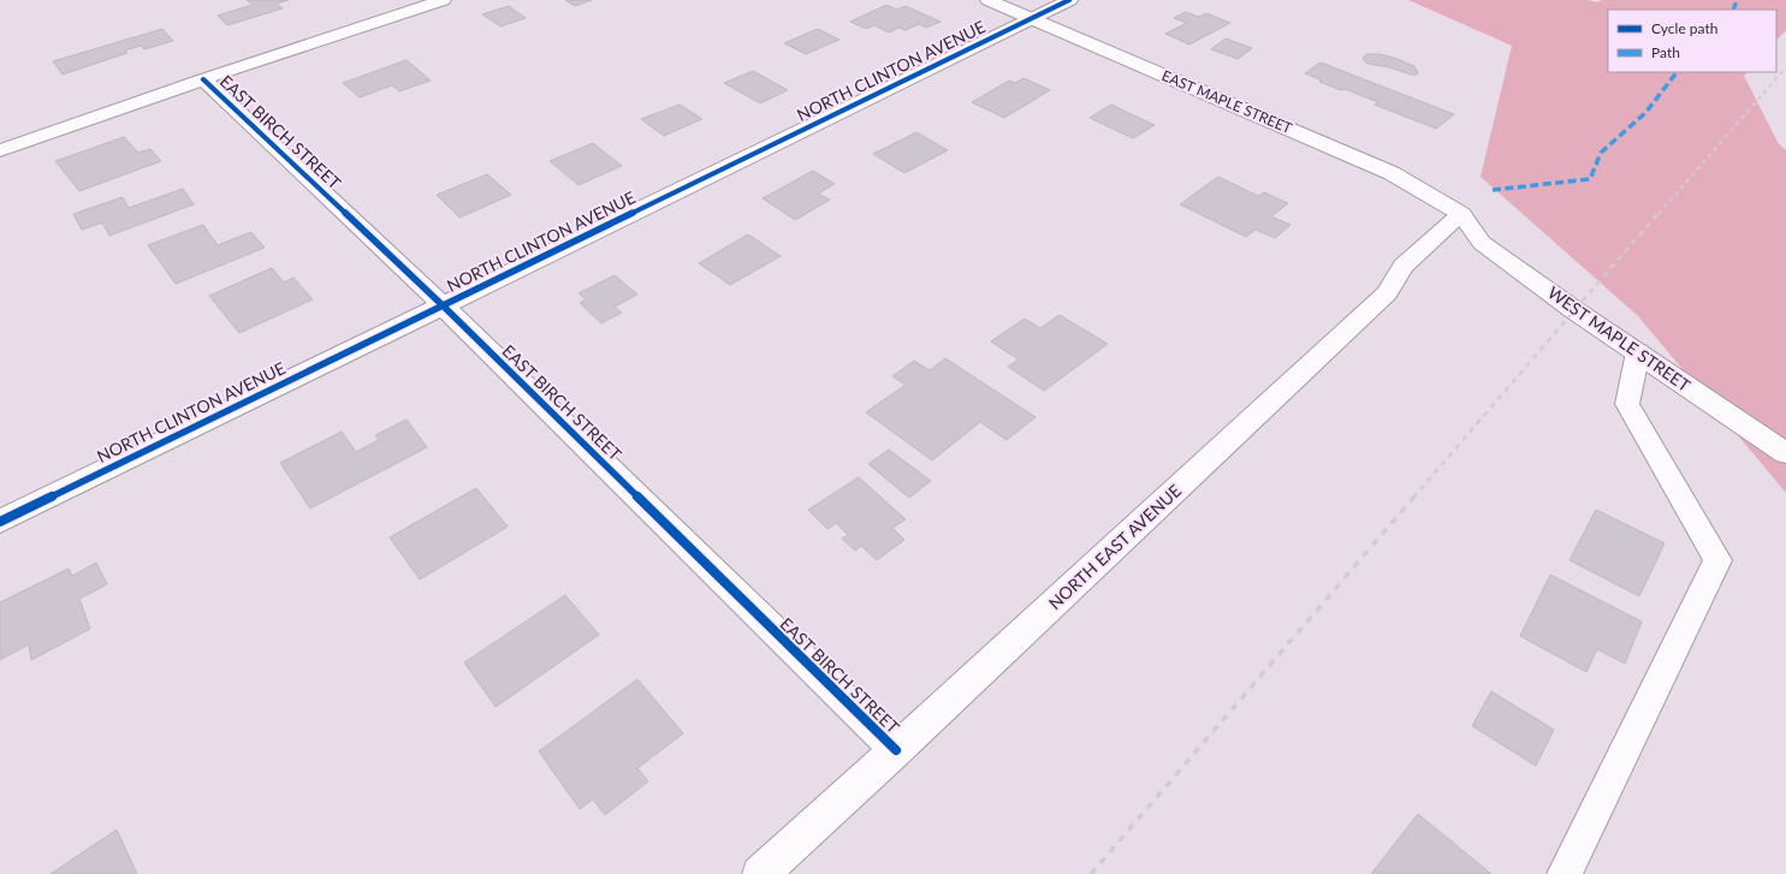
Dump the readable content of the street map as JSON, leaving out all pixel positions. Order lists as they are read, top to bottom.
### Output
{
  "streets": {
    "street": [
      "NORTH CLINTON AVENUE",
      "EAST MAPLE STREET",
      "EAST BIRCH STREET",
      "WEST MAPLE STREET",
      "NORTH EAST AVENUE"
    ]
  },
  "crossings": [
    ["NORTH CLINTON AVENUE", "EAST MAPLE STREET"],
    ["NORTH CLINTON AVENUE", "EAST BIRCH STREET"],
    ["EAST MAPLE STREET", "WEST MAPLE STREET"],
    ["EAST MAPLE STREET", "NORTH EAST AVENUE"],
    ["EAST BIRCH STREET", "NORTH EAST AVENUE"],
    ["WEST MAPLE STREET", "NORTH EAST AVENUE"]
  ],
  "legend": ["Cycle path", "Path"]
}
